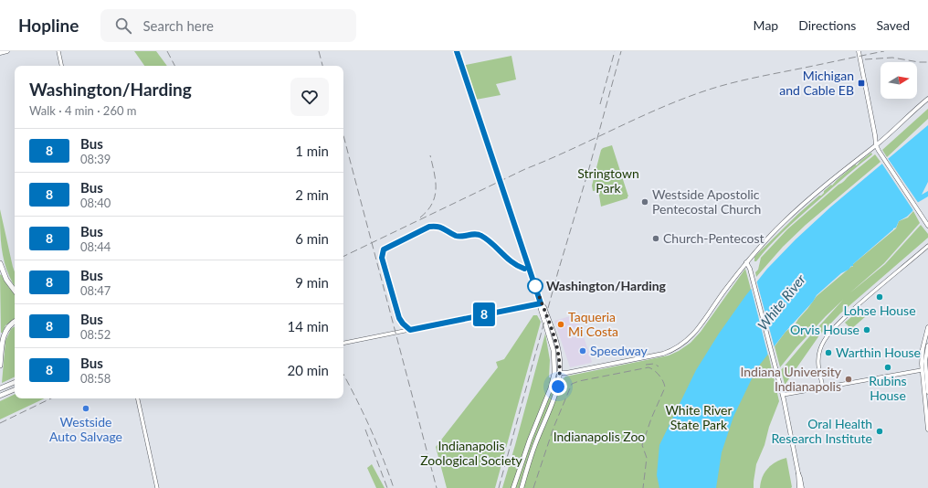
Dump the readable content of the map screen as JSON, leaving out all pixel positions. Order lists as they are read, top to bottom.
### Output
{
  "water": ["White River"],
  "parks": [
    "Stringtown Park",
    "White River State Park",
    "Indianapolis Zoo",
    "Indianapolis Zoological Society"
  ],
  "places": {
    "transit": ["Michigan and Cable EB"],
    "other": [
      "Westside Apostolic Pentecostal Church",
      "Church-Pentecost",
      "Washington/Harding",
      "Lohse House",
      "Taqueria Mi Costa",
      "Orvis House",
      "Speedway",
      "Warthin House",
      "Rubins House",
      "Indiana University Indianapolis",
      "Westside Auto Salvage",
      "Oral Health Research Institute"
    ]
  },
  "lines": ["bus line 8"],
  "north": "right",
  "page": {
    "header": "Hopline",
    "search": "Search here",
    "nav": ["Map", "Directions", "Saved"],
    "on_map": "8",
    "heading": ["Washington/Harding", "Walk · 4 min · 260 m"],
    "list": [
      {
        "mark": "8",
        "name": "Bus",
        "note": "08:39",
        "value": "1 min"
      },
      {
        "mark": "8",
        "name": "Bus",
        "note": "08:40",
        "value": "2 min"
      },
      {
        "mark": "8",
        "name": "Bus",
        "note": "08:44",
        "value": "6 min"
      },
      {
        "mark": "8",
        "name": "Bus",
        "note": "08:47",
        "value": "9 min"
      },
      {
        "mark": "8",
        "name": "Bus",
        "note": "08:52",
        "value": "14 min"
      },
      {
        "mark": "8",
        "name": "Bus",
        "note": "08:58",
        "value": "20 min"
      }
    ]
  }
}
